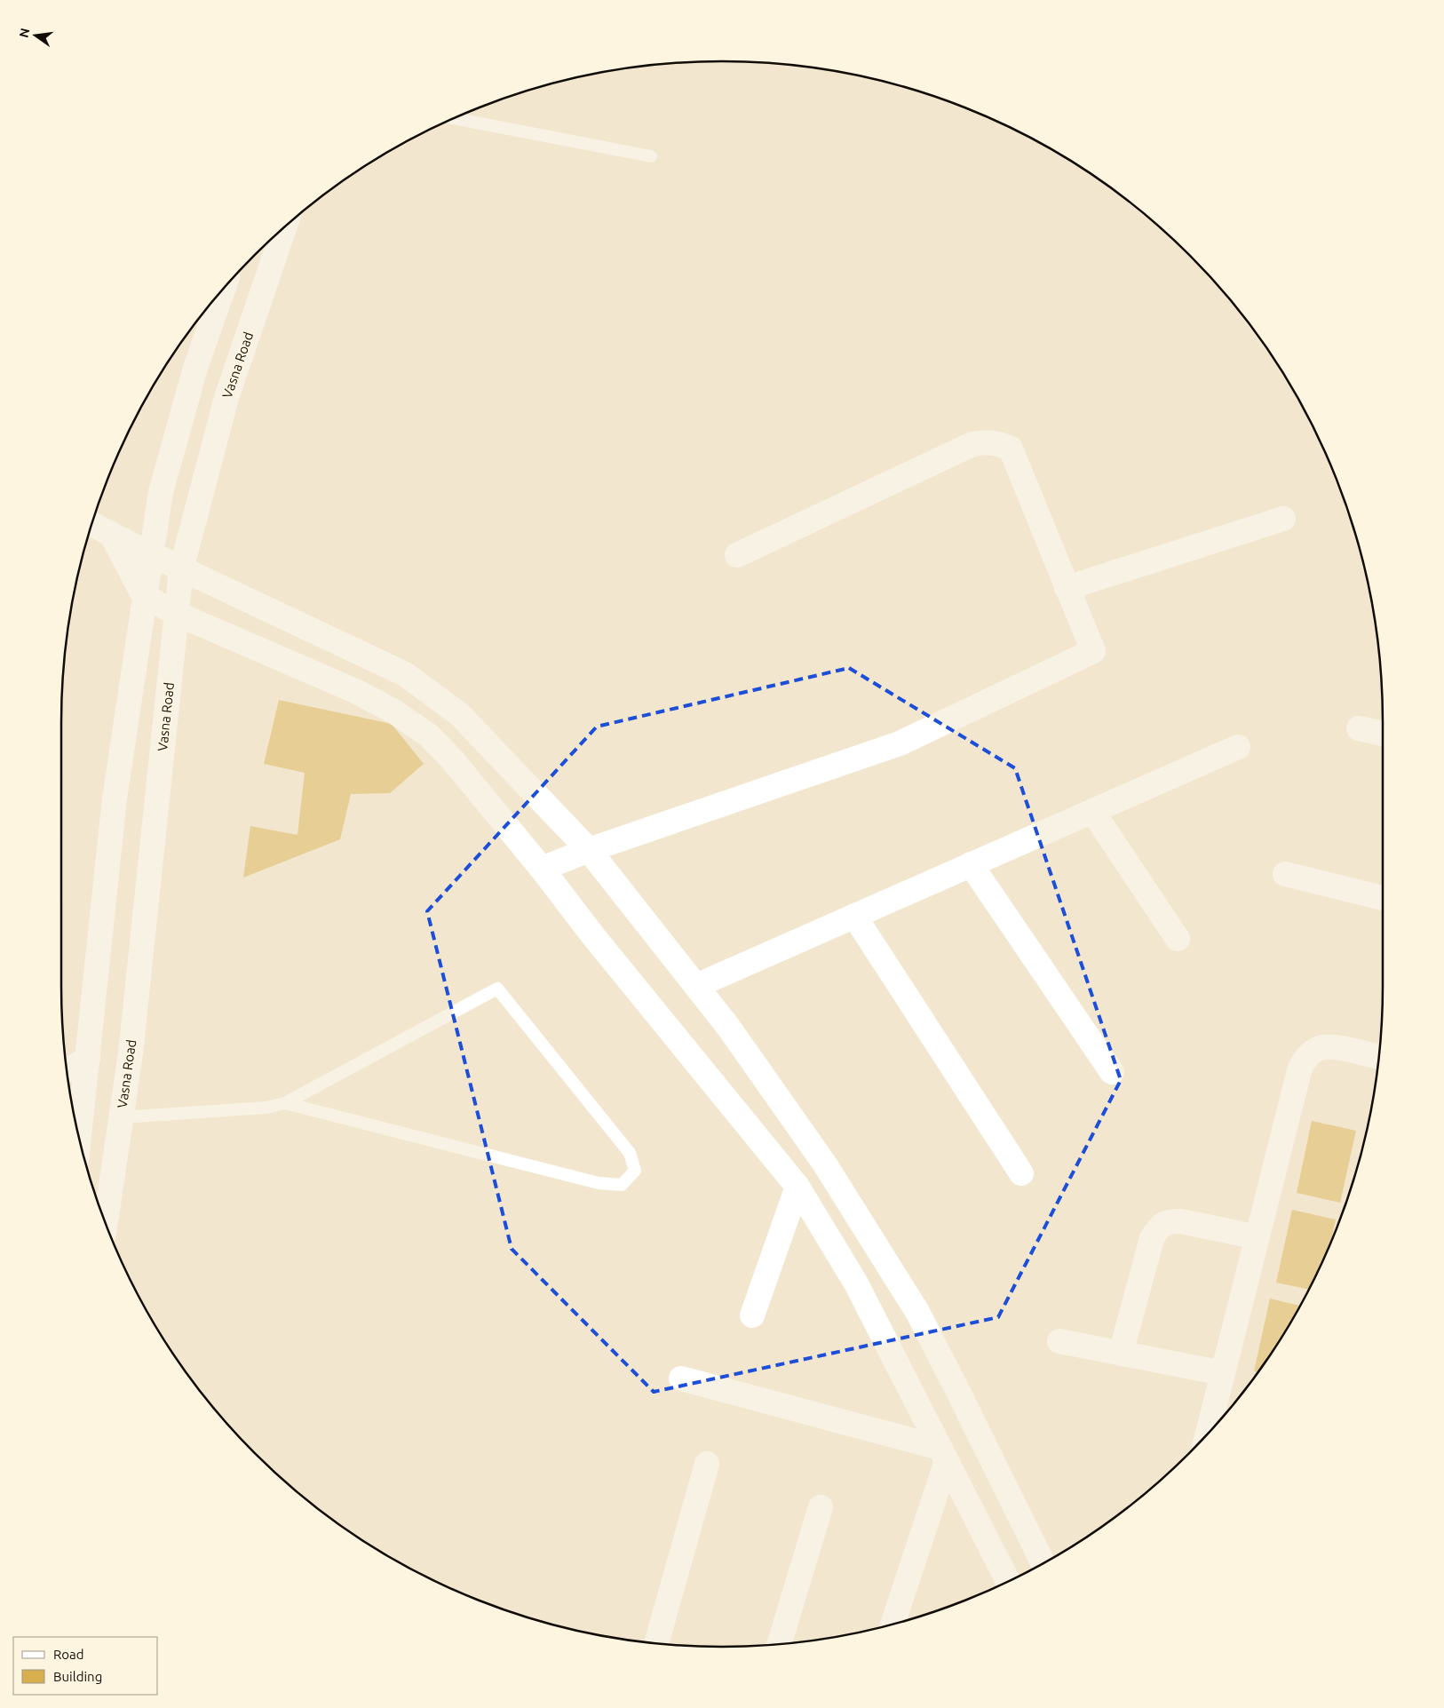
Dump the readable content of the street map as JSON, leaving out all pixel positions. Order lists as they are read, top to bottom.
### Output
{
  "streets": {
    "street": ["Vasna Road"]
  },
  "legend": ["Road", "Building"],
  "north": "left"
}
